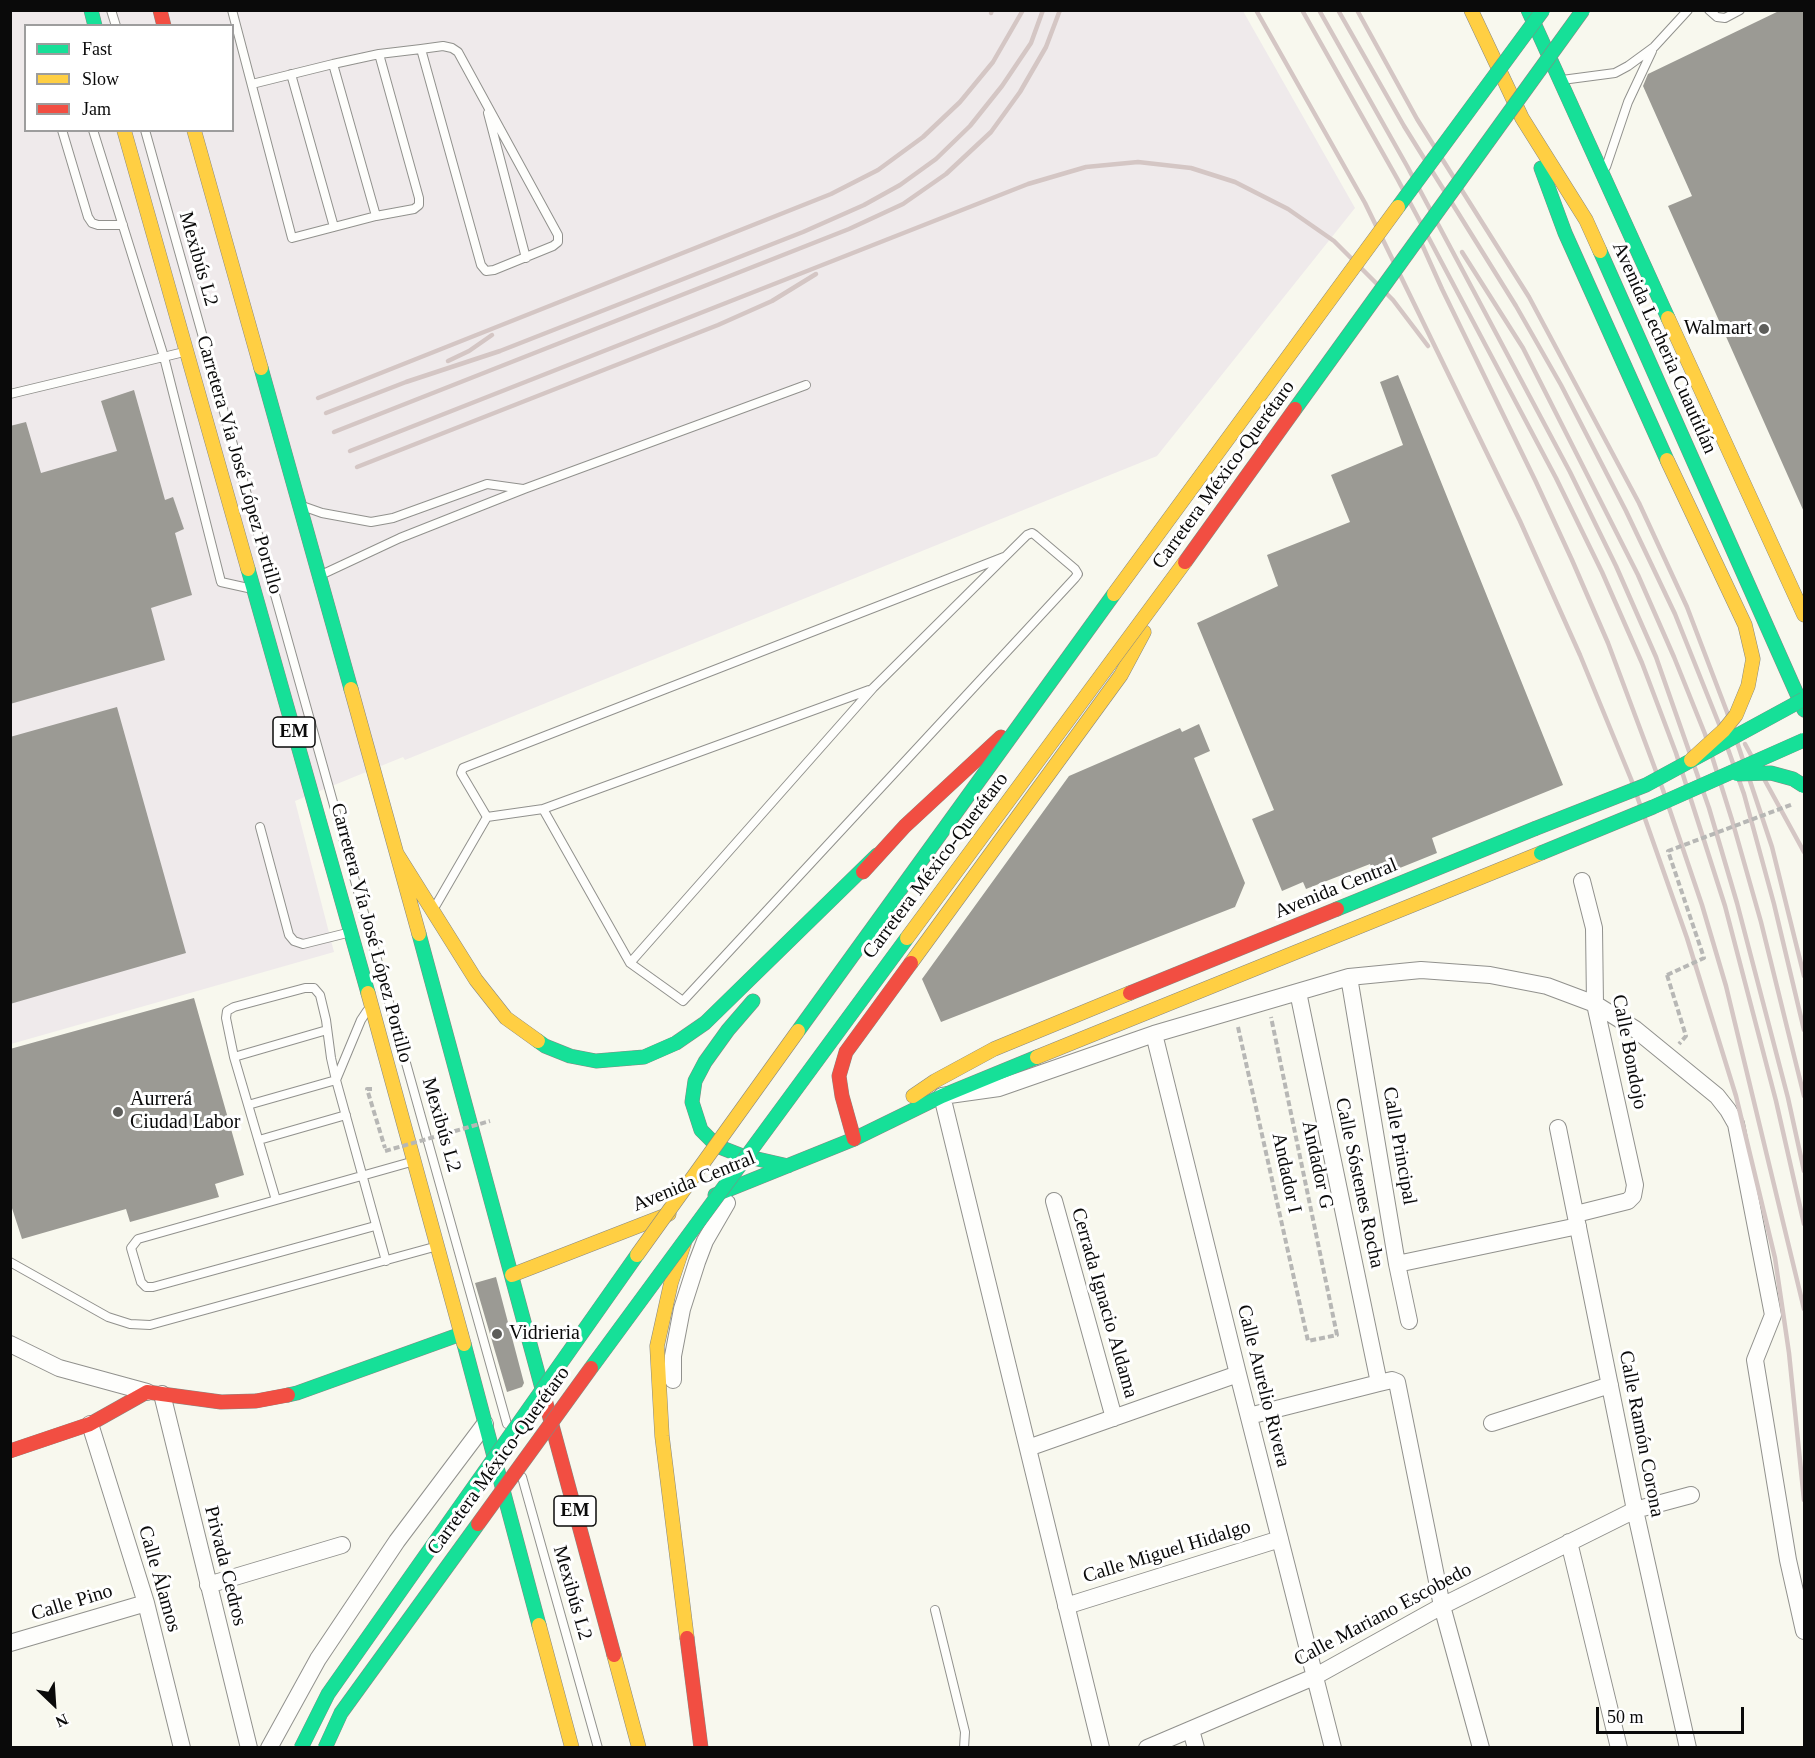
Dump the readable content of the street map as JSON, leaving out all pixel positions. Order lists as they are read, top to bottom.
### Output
{
  "streets": {
    "main road": [
      "Avenida Lecheria Cuautitlán",
      "Carretera Vía José López Portillo",
      "Carretera México-Querétaro",
      "EM",
      "Avenida Central"
    ],
    "street": [
      "Calle Bondojo",
      "Calle Principal",
      "Calle Sóstenes Rocha",
      "Cerrada Ignacio Aldama",
      "Calle Aurelio Rivera",
      "Calle Ramón Corona",
      "Calle Miguel Hidalgo",
      "Privada Cedros",
      "Calle Álamos",
      "Calle Pino",
      "Calle Mariano Escobedo"
    ],
    "lane": ["Mexibús L2"],
    "path": ["Andador G", "Andador I"]
  },
  "crossings": [
    ["EM", "Avenida Central"],
    ["Calle Bondojo", "Calle Ramón Corona"],
    ["Andador G", "Andador I"],
    ["Calle Aurelio Rivera", "Calle Miguel Hidalgo"],
    ["Calle Aurelio Rivera", "Calle Mariano Escobedo"],
    ["Calle Ramón Corona", "Calle Mariano Escobedo"],
    ["Calle Álamos", "Calle Pino"]
  ],
  "places": ["Walmart", "Aurrerá Ciudad Labor", "Vidrieria"],
  "legend": ["Fast", "Slow", "Jam"],
  "scale_bar": "50 m",
  "north": "bottom right"
}
